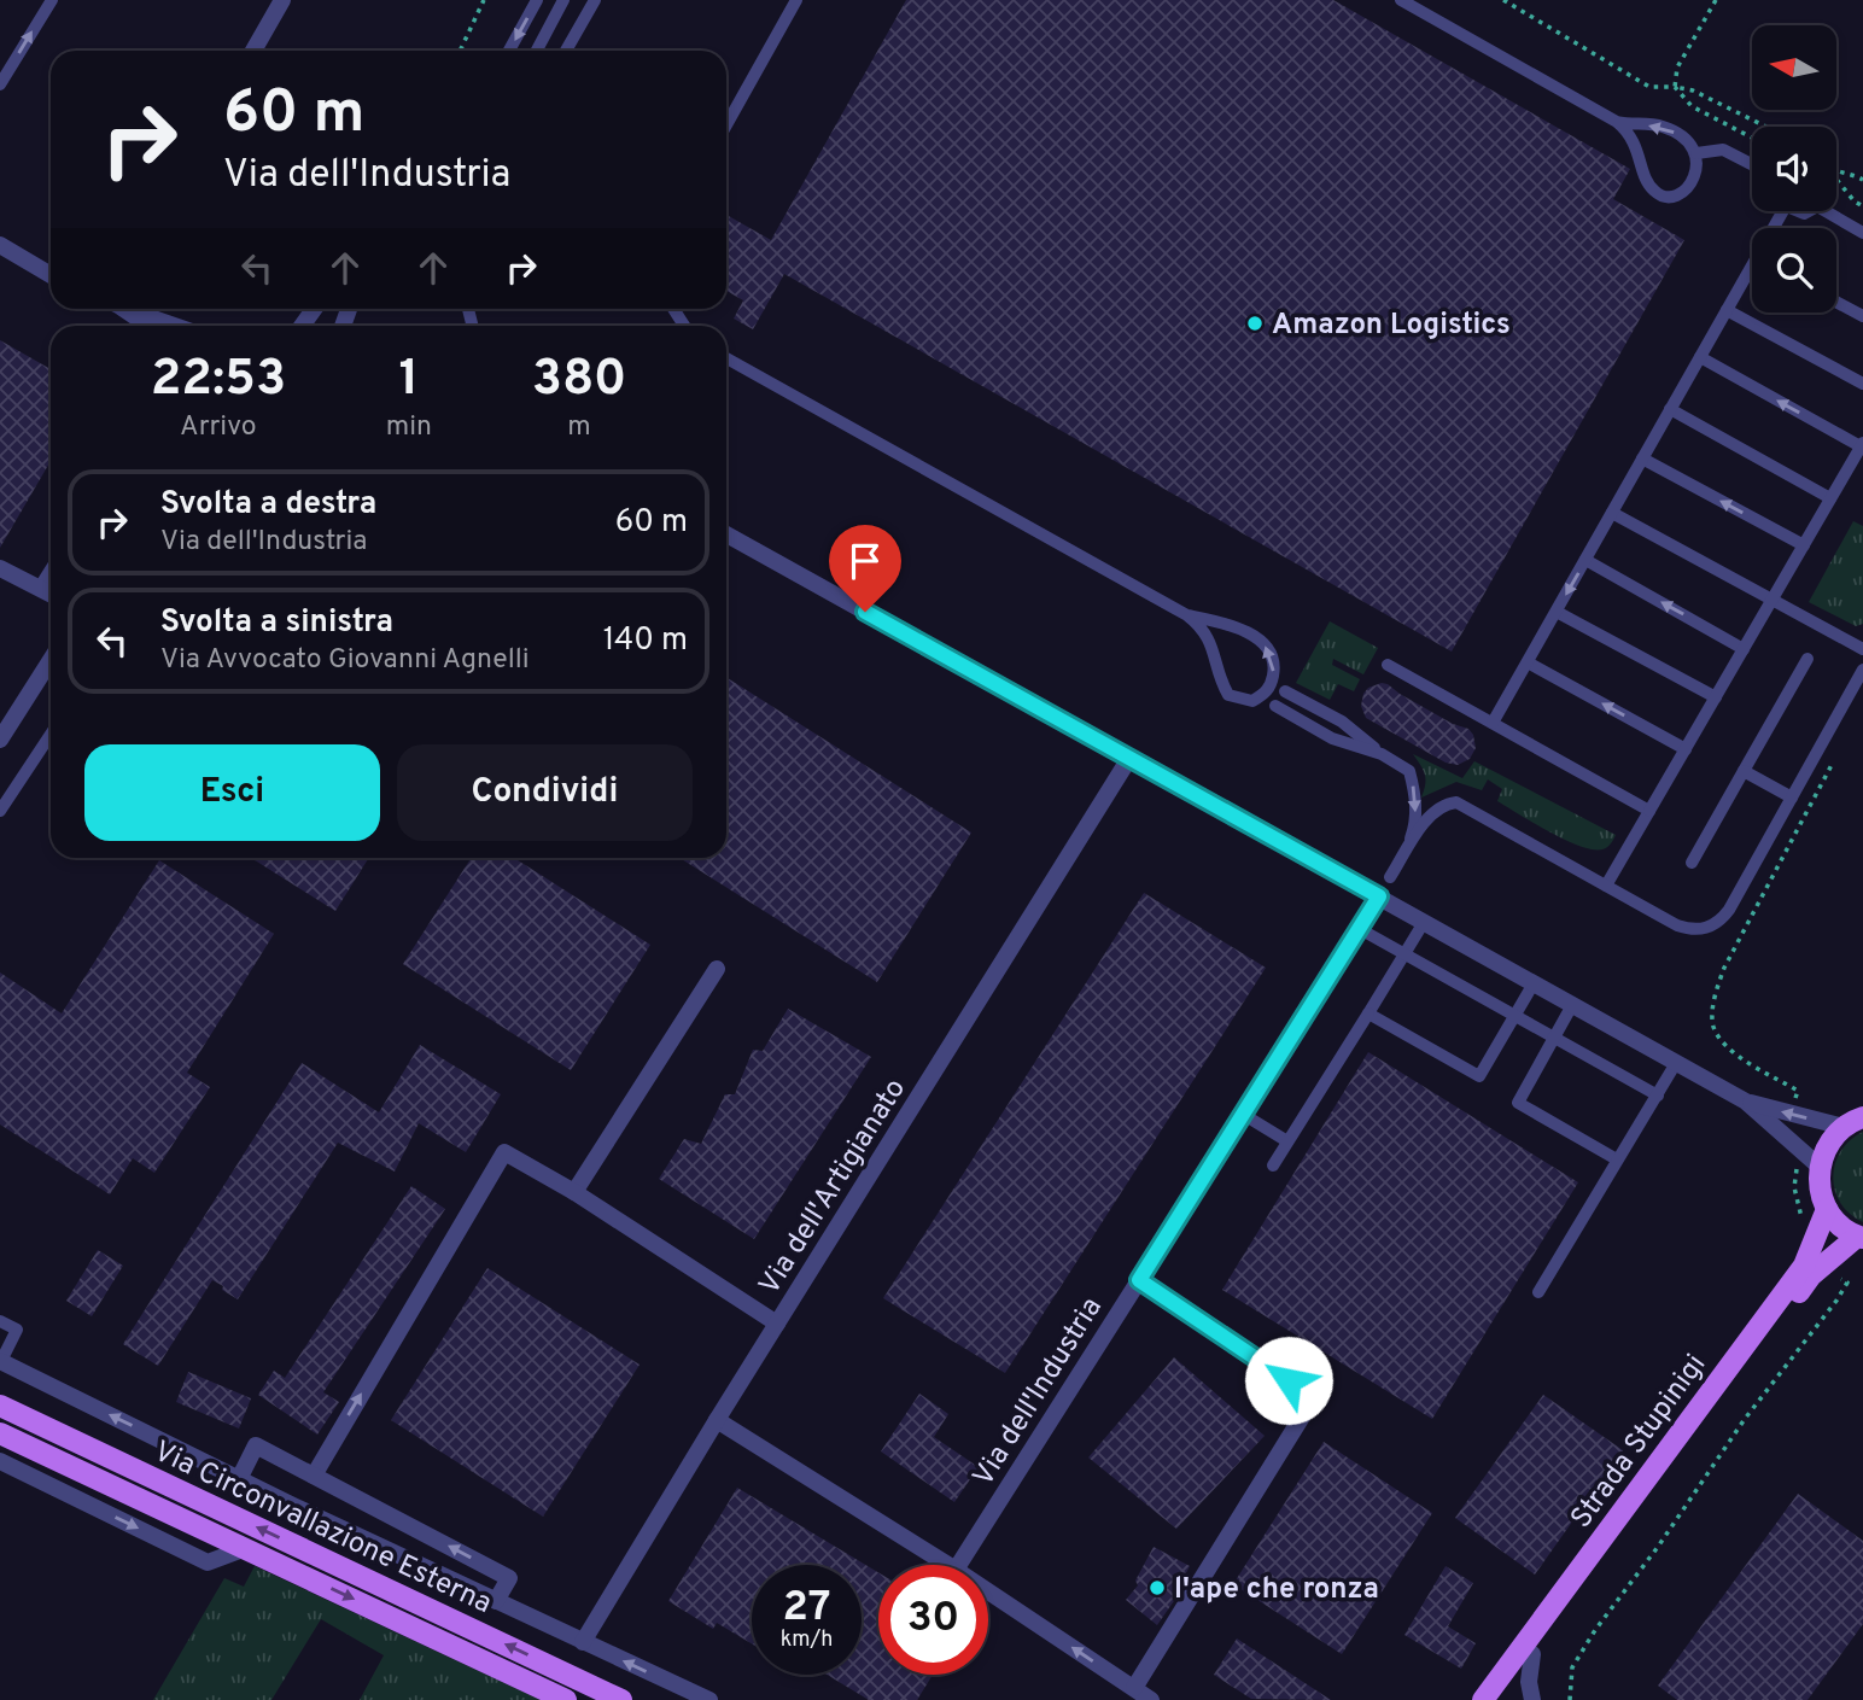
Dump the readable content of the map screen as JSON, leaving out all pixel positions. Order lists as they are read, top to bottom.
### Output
{
  "streets": {
    "main road": ["Strada Stupinigi", "Via Circonvallazione Esterna"],
    "street": ["Via dell'Artigianato", "Via dell'Industria"]
  },
  "crossings": [
    ["Via dell'Artigianato", "Via Circonvallazione Esterna"]
  ],
  "places": ["Amazon Logistics", "l'ape che ronza"],
  "north": "left",
  "page": {
    "turn": ["60 m", "Via dell'Industria"],
    "eta": [
      "22:53",
      "Arrivo",
      "1",
      "min",
      "380",
      "m"
    ],
    "list": [
      {
        "name": "Svolta a destra",
        "note": "Via dell'Industria",
        "value": "60 m"
      },
      {
        "name": "Svolta a sinistra",
        "note": "Via Avvocato Giovanni Agnelli",
        "value": "140 m"
      }
    ],
    "buttons": ["Esci", "Condividi"],
    "speed": "27 km/h",
    "limit": "30"
  }
}
